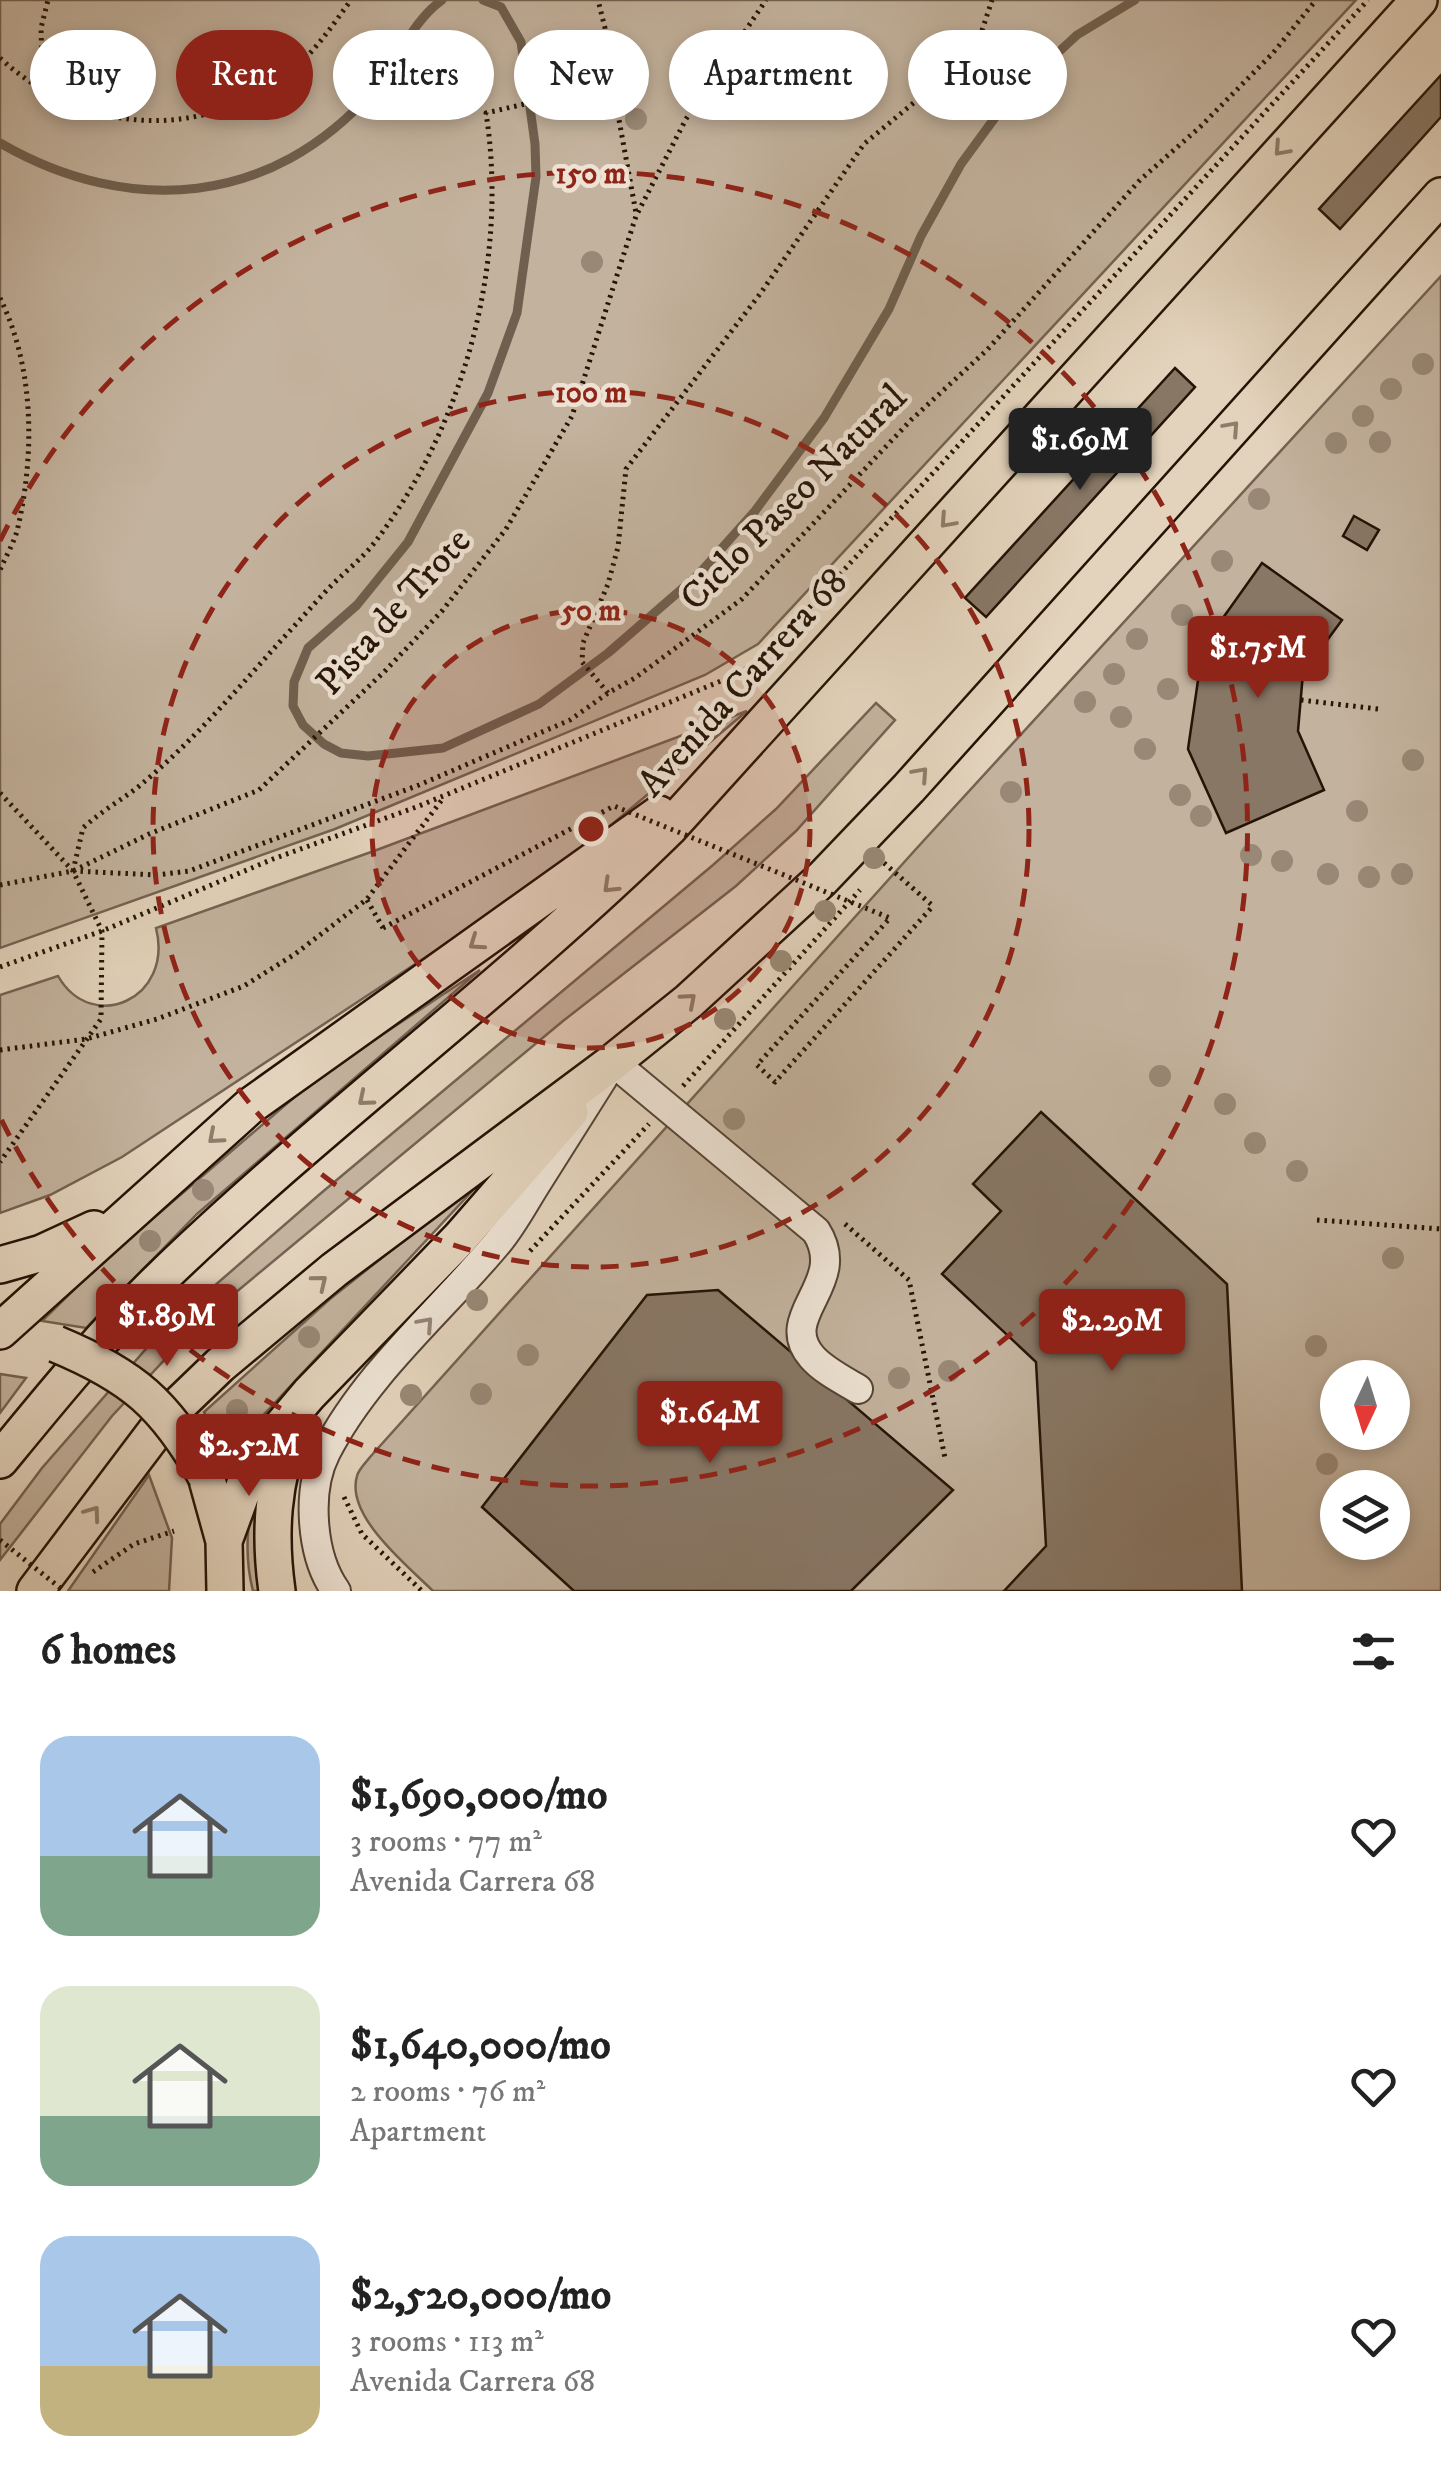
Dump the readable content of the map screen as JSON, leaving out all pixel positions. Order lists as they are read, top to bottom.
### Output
{
  "streets": {
    "main road": ["Avenida Carrera 68"],
    "path": ["Ciclo Paseo Natural", "Pista de Trote"]
  },
  "crossings": [
    ["Ciclo Paseo Natural", "Pista de Trote"]
  ],
  "north": "bottom",
  "page": {
    "chip": [
      "Buy",
      "Rent",
      "Filters",
      "New",
      "Apartment",
      "House"
    ],
    "price": [
      "$1.69M",
      "$1.75M",
      "$1.89M",
      "$2.29M",
      "$1.64M",
      "$2.52M"
    ],
    "heading": "6 homes",
    "list": [
      {
        "name": "$1,690,000/mo",
        "note": "3 rooms · 77 m² · Avenida Carrera 68"
      },
      {
        "name": "$1,640,000/mo",
        "note": "2 rooms · 76 m² · Apartment"
      },
      {
        "name": "$2,520,000/mo",
        "note": "3 rooms · 113 m² · Avenida Carrera 68"
      }
    ]
  },
  "rings": ["150 m", "100 m", "50 m"]
}
